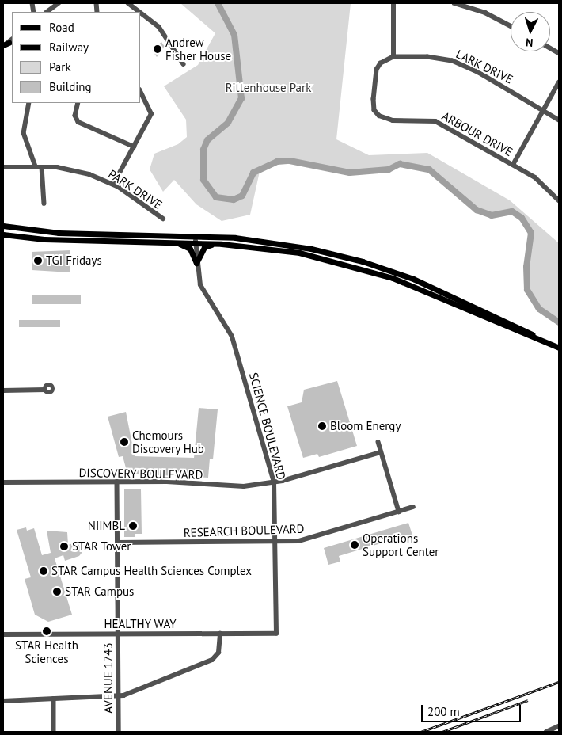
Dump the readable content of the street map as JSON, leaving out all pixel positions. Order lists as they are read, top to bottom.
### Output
{
  "streets": {
    "street": [
      "LARK DRIVE",
      "ARBOUR DRIVE",
      "PARK DRIVE",
      "SCIENCE BOULEVARD",
      "DISCOVERY BOULEVARD",
      "RESEARCH BOULEVARD",
      "HEALTHY WAY",
      "AVENUE 1743"
    ]
  },
  "crossings": [
    ["LARK DRIVE", "ARBOUR DRIVE"],
    ["SCIENCE BOULEVARD", "DISCOVERY BOULEVARD"],
    ["SCIENCE BOULEVARD", "RESEARCH BOULEVARD"],
    ["SCIENCE BOULEVARD", "HEALTHY WAY"],
    ["DISCOVERY BOULEVARD", "AVENUE 1743"],
    ["RESEARCH BOULEVARD", "AVENUE 1743"],
    ["HEALTHY WAY", "AVENUE 1743"]
  ],
  "parks": ["Rittenhouse Park"],
  "places": [
    "Andrew Fisher House",
    "TGI Fridays",
    "Bloom Energy",
    "Chemours Discovery Hub",
    "NIIMBL",
    "Operations Support Center",
    "STAR Tower",
    "STAR Campus Health Sciences Complex",
    "STAR Campus",
    "STAR Health Sciences"
  ],
  "legend": [
    "Road",
    "Railway",
    "Park",
    "Building"
  ],
  "scale_bar": "200 m",
  "north": "bottom"
}
